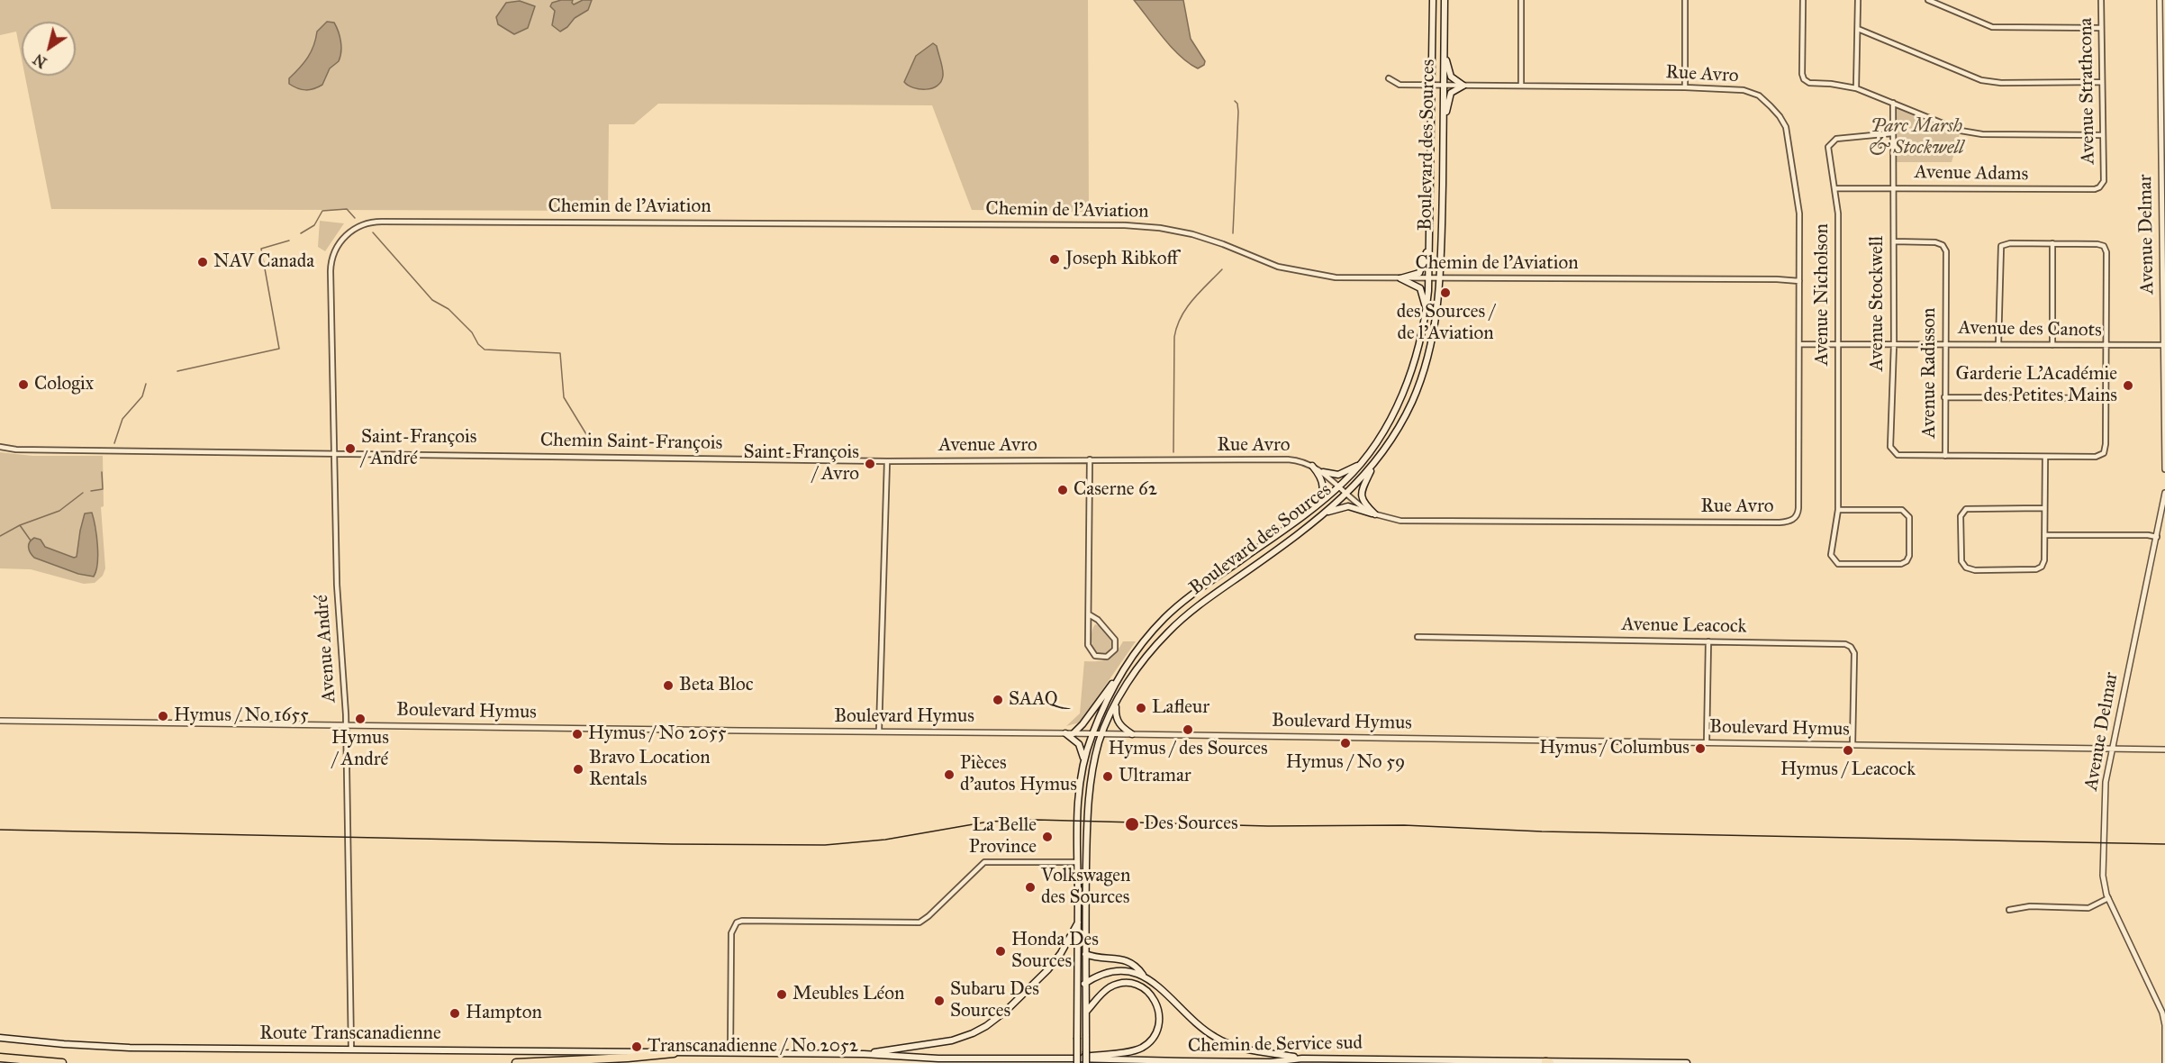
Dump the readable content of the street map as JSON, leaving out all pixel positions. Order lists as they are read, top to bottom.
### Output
{
  "streets": {
    "main road": ["Boulevard des Sources", "Route Transcanadienne", "Chemin de Service sud"],
    "street": [
      "Rue Avro",
      "Avenue Strathcona",
      "Avenue Adams",
      "Chemin de l'Aviation",
      "Avenue Delmar",
      "Avenue Nicholson",
      "Avenue Stockwell",
      "Avenue des Canots",
      "Avenue Radisson",
      "Chemin Saint-François",
      "Avenue Avro",
      "Avenue Leacock",
      "Avenue André",
      "Boulevard Hymus"
    ]
  },
  "crossings": [
    ["Rue Avro", "Boulevard des Sources"],
    ["Rue Avro", "Chemin de l'Aviation"],
    ["Rue Avro", "Avenue des Canots"],
    ["Rue Avro", "Avenue Avro"],
    ["Avenue Strathcona", "Avenue Adams"],
    ["Boulevard des Sources", "Chemin de l'Aviation"],
    ["Boulevard des Sources", "Boulevard Hymus"],
    ["Boulevard des Sources", "Chemin de Service sud"],
    ["Avenue Adams", "Avenue Nicholson"],
    ["Avenue Adams", "Avenue Stockwell"],
    ["Chemin de l'Aviation", "Avenue André"],
    ["Avenue Delmar", "Avenue des Canots"],
    ["Avenue Delmar", "Boulevard Hymus"],
    ["Avenue Nicholson", "Avenue Stockwell"],
    ["Avenue Nicholson", "Avenue des Canots"],
    ["Avenue Stockwell", "Avenue des Canots"],
    ["Avenue Stockwell", "Avenue Radisson"],
    ["Avenue des Canots", "Avenue Radisson"],
    ["Chemin Saint-François", "Avenue Avro"],
    ["Chemin Saint-François", "Avenue André"],
    ["Avenue Leacock", "Boulevard Hymus"],
    ["Avenue André", "Boulevard Hymus"],
    ["Avenue André", "Route Transcanadienne"],
    ["Route Transcanadienne", "Chemin de Service sud"]
  ],
  "parks": ["Parc Marsh & Stockwell"],
  "places": [
    "Joseph Ribkoff",
    "NAV Canada",
    "des Sources / de l'Aviation",
    "Cologix",
    "Garderie L'Académie des Petites Mains",
    "Saint-François / André",
    "Saint-François / Avro",
    "Caserne 62",
    "Beta Bloc",
    "SAAQ",
    "Lafleur",
    "Hymus / No 1655",
    "Hymus / André",
    "Hymus / des Sources",
    "Hymus / No 2055",
    "Hymus / No 59",
    "Hymus / Columbus",
    "Hymus / Leacock",
    "Bravo Location Rentals",
    "Pièces d'autos Hymus",
    "Ultramar",
    "Des Sources",
    "La Belle Province",
    "Volkswagen des Sources",
    "Honda Des Sources",
    "Meubles Léon",
    "Subaru Des Sources",
    "Hampton",
    "Transcanadienne / No 2052"
  ],
  "north": "bottom left"
}
